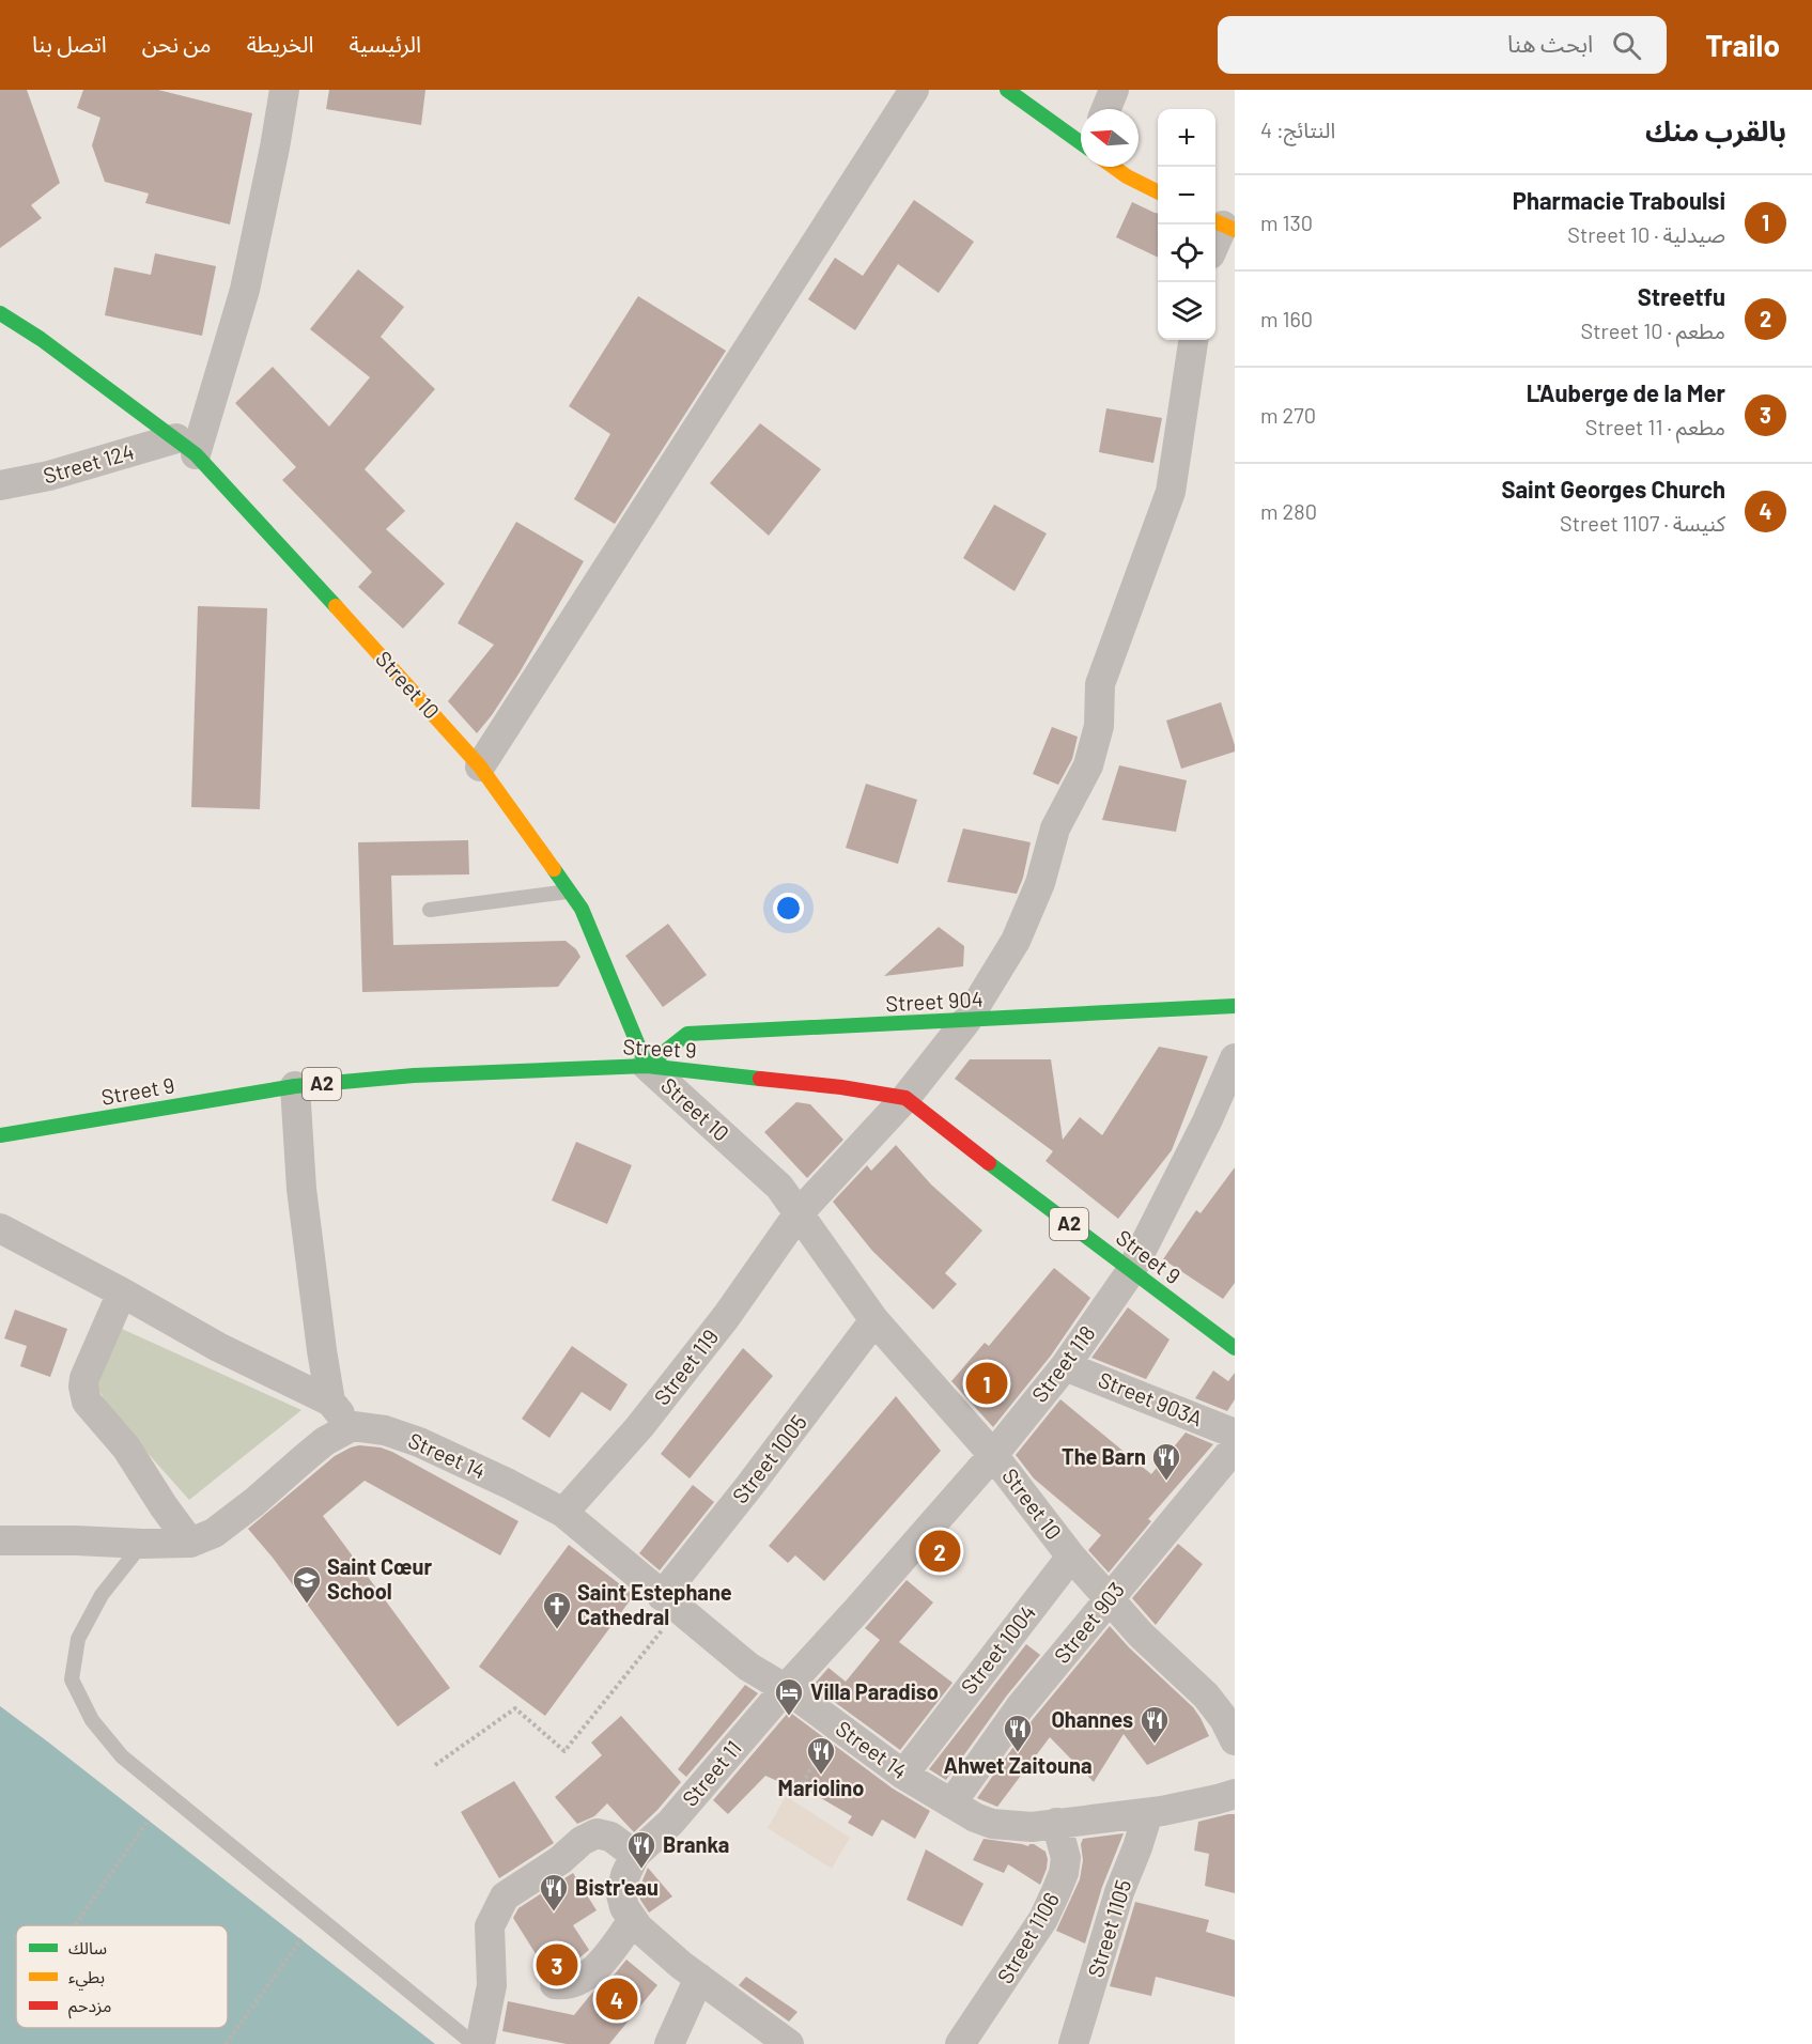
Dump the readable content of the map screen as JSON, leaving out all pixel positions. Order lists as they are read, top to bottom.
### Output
{
  "streets": {
    "main road": [
      "Street 10",
      "Street 904",
      "Street 9",
      "A2"
    ],
    "street": [
      "Street 124",
      "Street 118",
      "Street 119",
      "Street 903A",
      "Street 14",
      "Street 1005",
      "Street 903",
      "Street 1004",
      "Street 11",
      "Street 1105",
      "Street 1106"
    ]
  },
  "crossings": [
    ["Street 124", "Street 10"],
    ["Street 10", "Street 904"],
    ["Street 10", "Street 9"],
    ["Street 10", "Street 118"],
    ["Street 10", "Street 119"],
    ["Street 10", "Street 1005"],
    ["Street 10", "Street 903"],
    ["Street 10", "Street 1004"],
    ["Street 904", "Street 9"],
    ["Street 904", "Street 119"],
    ["Street 9", "Street 118"],
    ["Street 9", "Street 119"],
    ["Street 118", "Street 903A"],
    ["Street 118", "Street 14"],
    ["Street 118", "Street 11"],
    ["Street 119", "Street 14"],
    ["Street 14", "Street 1005"],
    ["Street 14", "Street 903"],
    ["Street 14", "Street 1004"],
    ["Street 14", "Street 11"],
    ["Street 14", "Street 1105"],
    ["Street 14", "Street 1106"]
  ],
  "places": {
    "restaurant": [
      "The Barn",
      "Ohannes",
      "Ahwet Zaitouna",
      "Mariolino",
      "Branka",
      "Bistr'eau"
    ],
    "school or university": ["Saint Cœur School"],
    "church": ["Saint Estephane Cathedral"],
    "hotel": ["Villa Paradiso"]
  },
  "legend": ["سالك", "بطيء", "مزدحم"],
  "north": "left",
  "page": {
    "header": "Trailo",
    "search": "ابحث هنا",
    "nav": [
      "الرئيسية",
      "الخريطة",
      "من نحن",
      "اتصل بنا"
    ],
    "heading": ["بالقرب منك", "النتائج: 4"],
    "map_buttons": ["+", "−"],
    "list": [
      {
        "mark": "1",
        "name": "Pharmacie Traboulsi",
        "note": "صيدلية · Street 10",
        "value": "130 m"
      },
      {
        "mark": "2",
        "name": "Streetfu",
        "note": "مطعم · Street 10",
        "value": "160 m"
      },
      {
        "mark": "3",
        "name": "L'Auberge de la Mer",
        "note": "مطعم · Street 11",
        "value": "270 m"
      },
      {
        "mark": "4",
        "name": "Saint Georges Church",
        "note": "كنيسة · Street 1107",
        "value": "280 m"
      }
    ],
    "pins": [
      "1",
      "2",
      "3",
      "4"
    ]
  }
}
